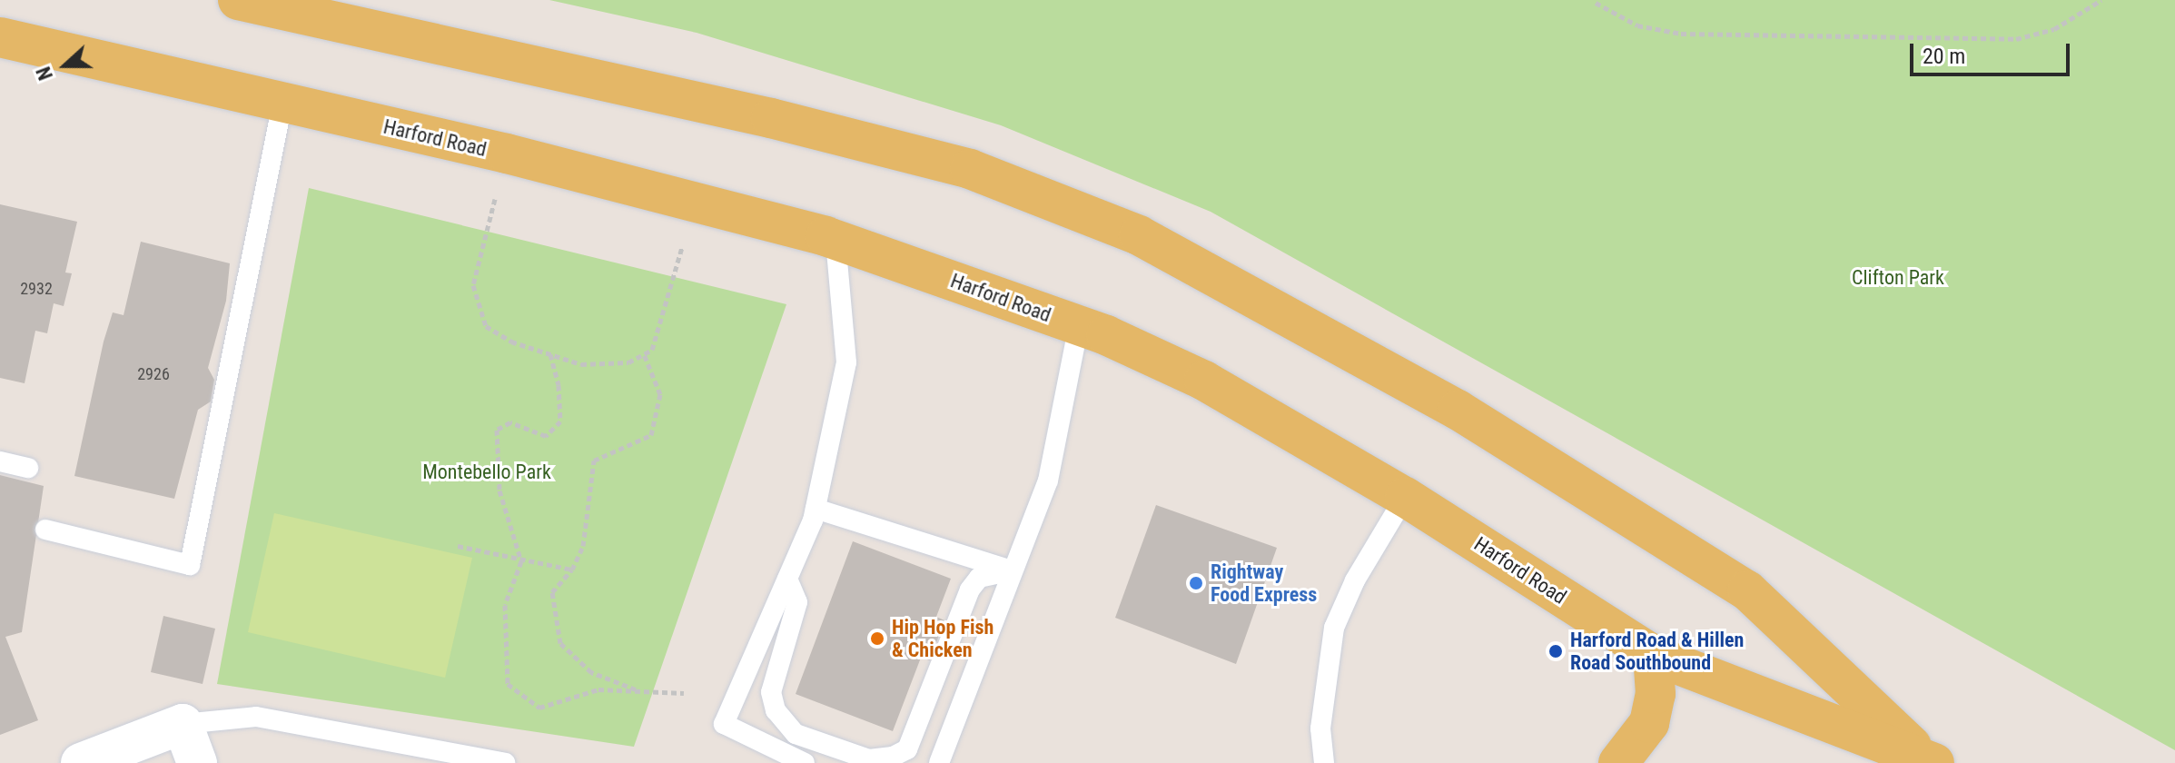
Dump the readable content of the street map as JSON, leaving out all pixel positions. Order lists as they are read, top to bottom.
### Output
{
  "streets": {
    "main road": ["Harford Road"]
  },
  "parks": ["Clifton Park", "Montebello Park"],
  "places": ["Rightway Food Express", "Hip Hop Fish & Chicken", "Harford Road & Hillen Road Southbound"],
  "house_numbers": ["2932", "2926"],
  "scale_bar": "20 m",
  "north": "left"
}
